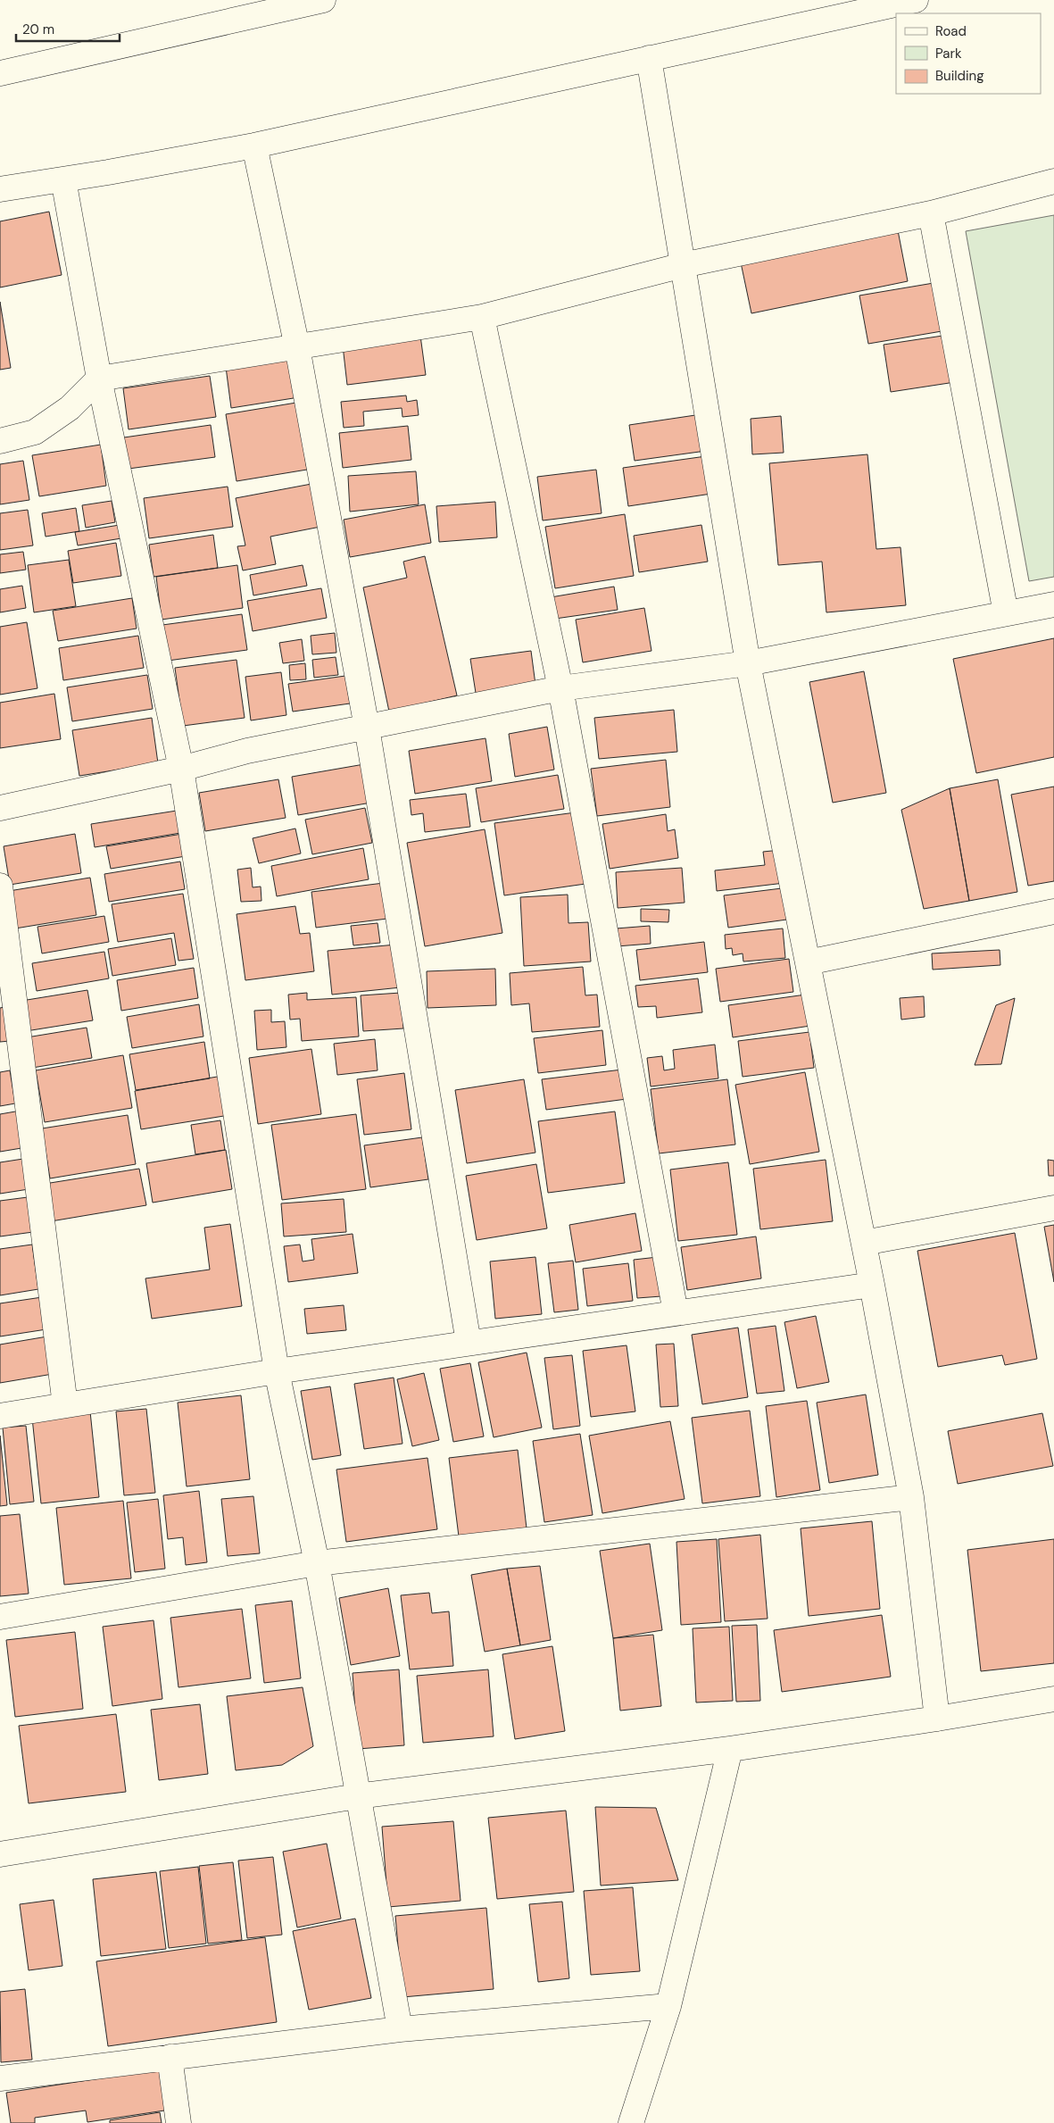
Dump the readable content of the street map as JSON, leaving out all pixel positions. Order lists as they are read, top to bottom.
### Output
{
  "legend": ["Road", "Park", "Building"],
  "scale_bar": "20 m"
}
